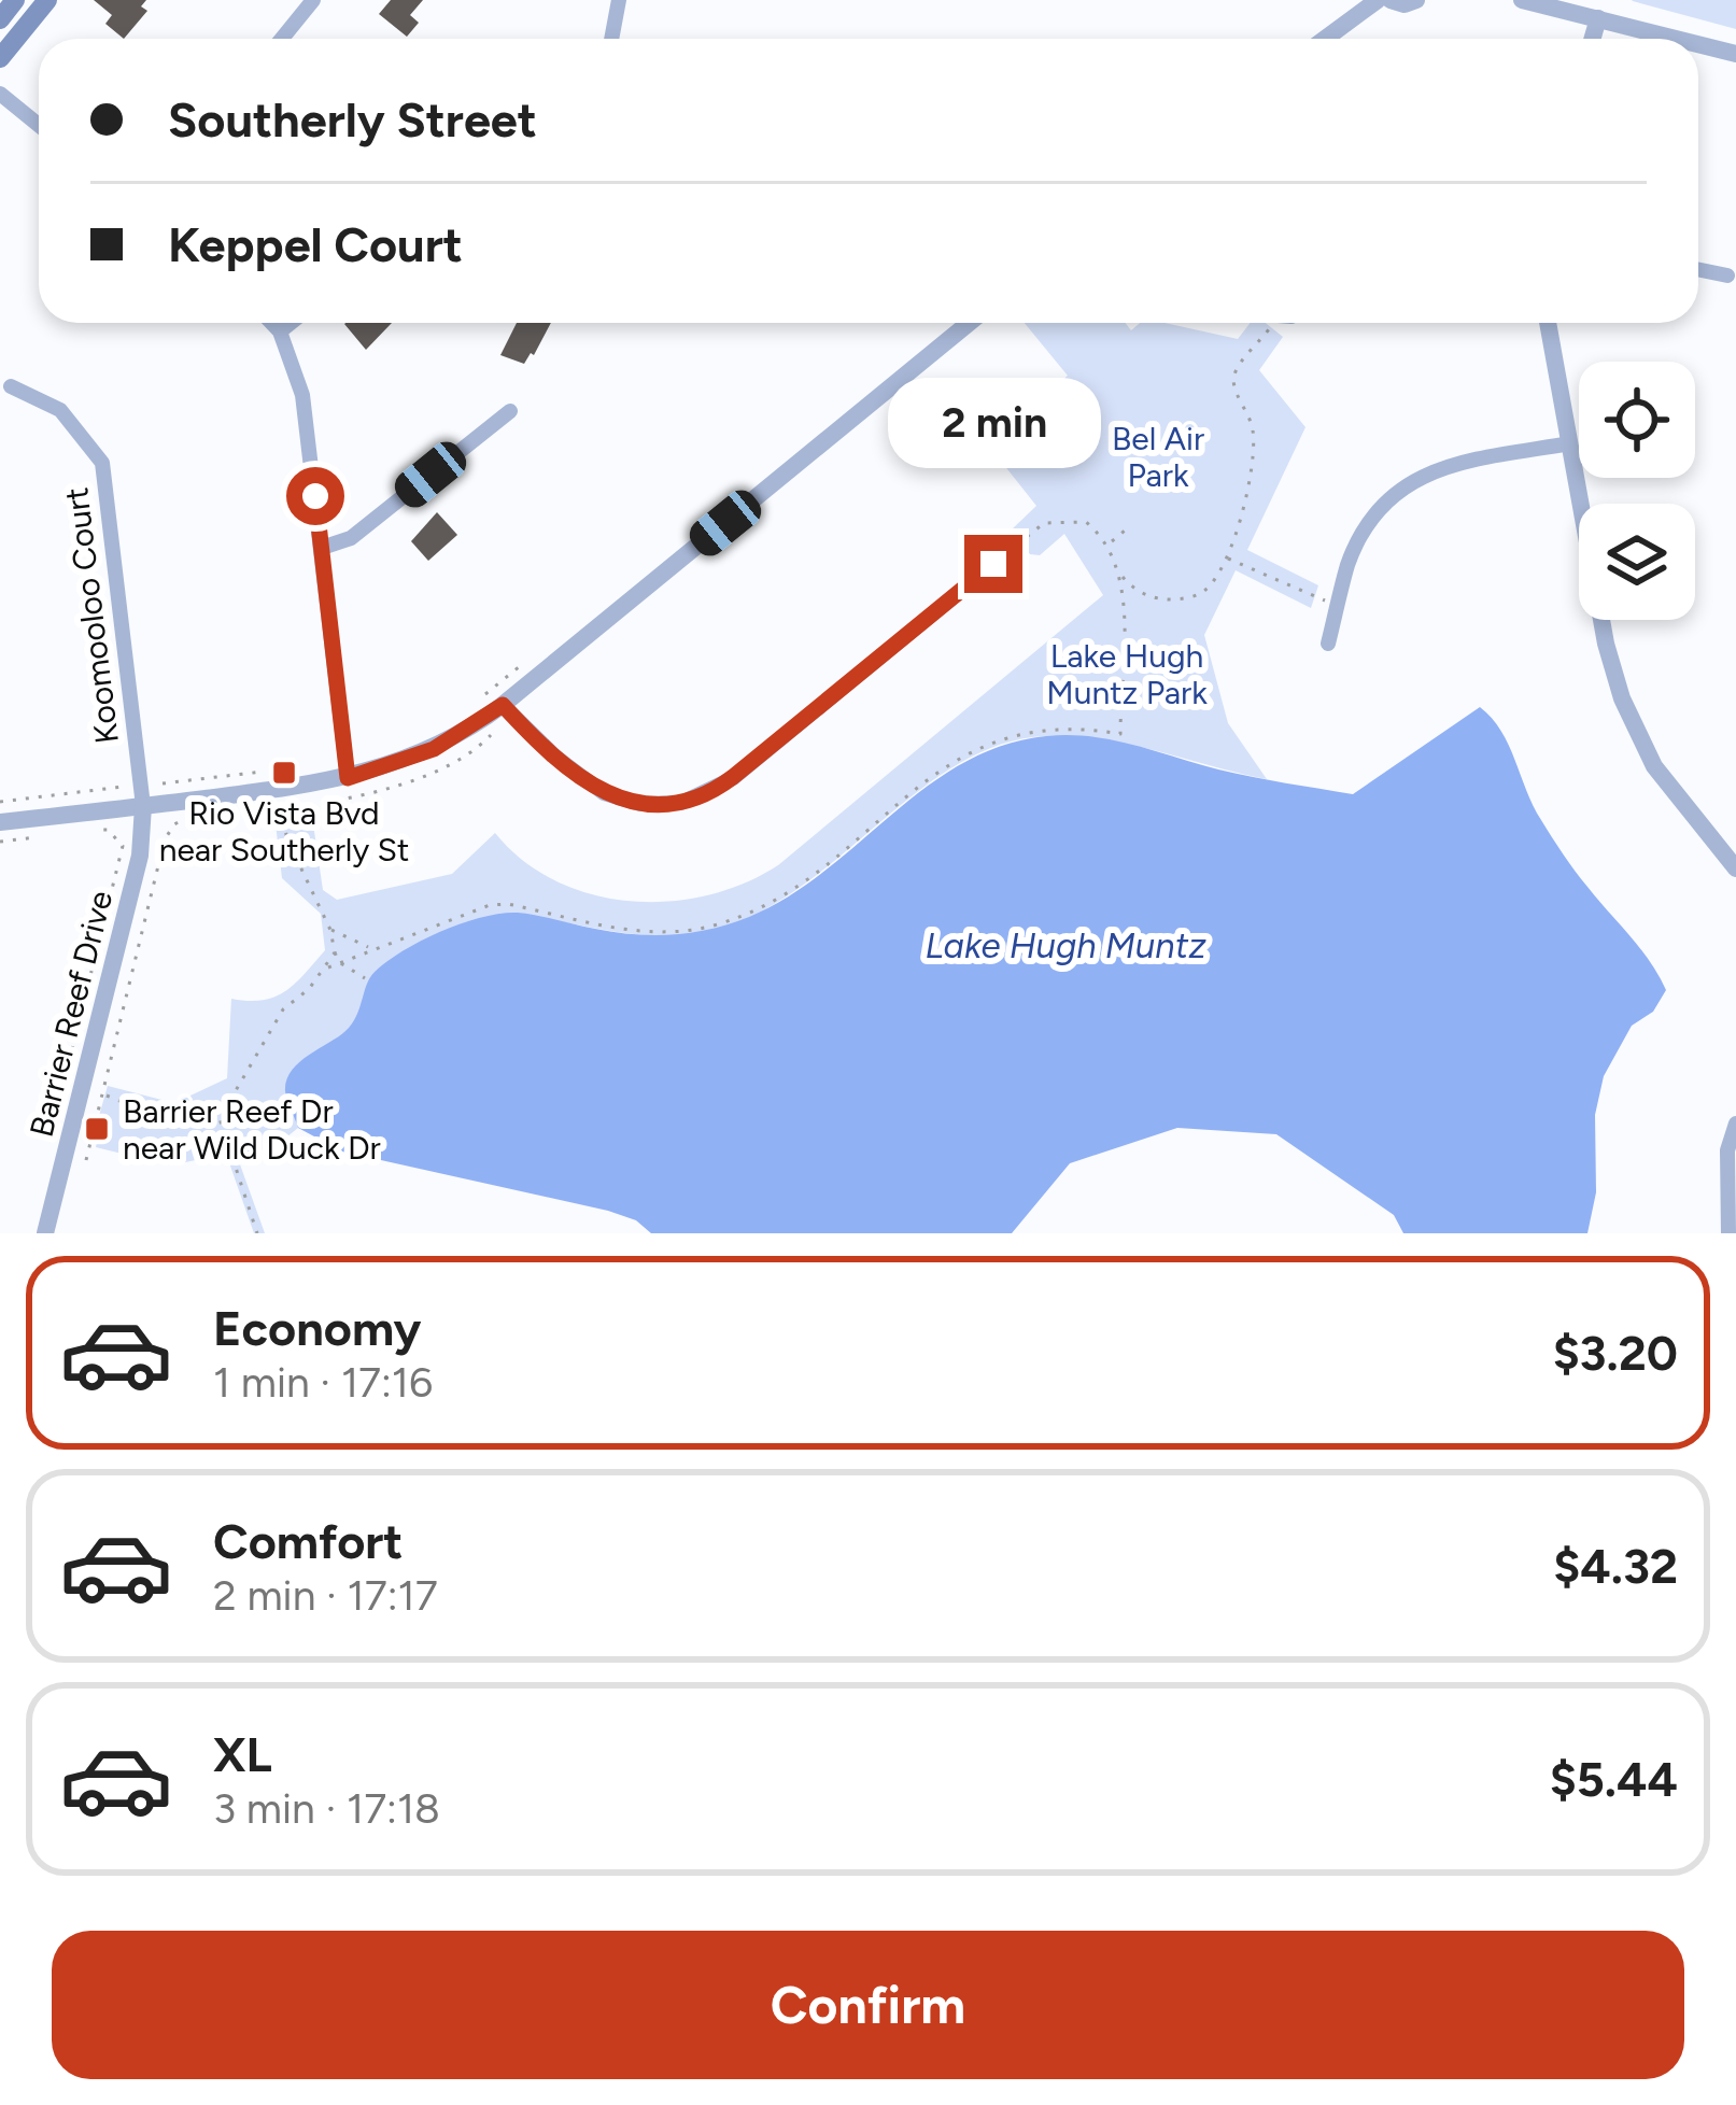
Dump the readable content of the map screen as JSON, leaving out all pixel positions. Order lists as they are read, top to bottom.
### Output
{
  "streets": {
    "street": ["Koomooloo Court", "Barrier Reef Drive"]
  },
  "crossings": [
    ["Koomooloo Court", "Barrier Reef Drive"]
  ],
  "water": ["Lake Hugh Muntz"],
  "parks": ["Bel Air Park", "Lake Hugh Muntz Park"],
  "places": {
    "transit": ["Rio Vista Bvd near Southerly St", "Barrier Reef Dr near Wild Duck Dr"]
  },
  "page": {
    "banner": ["Southerly Street", "Keppel Court"],
    "bubble": "2 min",
    "list": [
      {
        "name": "Economy",
        "note": "1 min · 17:16",
        "value": "$3.20"
      },
      {
        "name": "Comfort",
        "note": "2 min · 17:17",
        "value": "$4.32"
      },
      {
        "name": "XL",
        "note": "3 min · 17:18",
        "value": "$5.44"
      }
    ],
    "buttons": "Confirm"
  }
}
